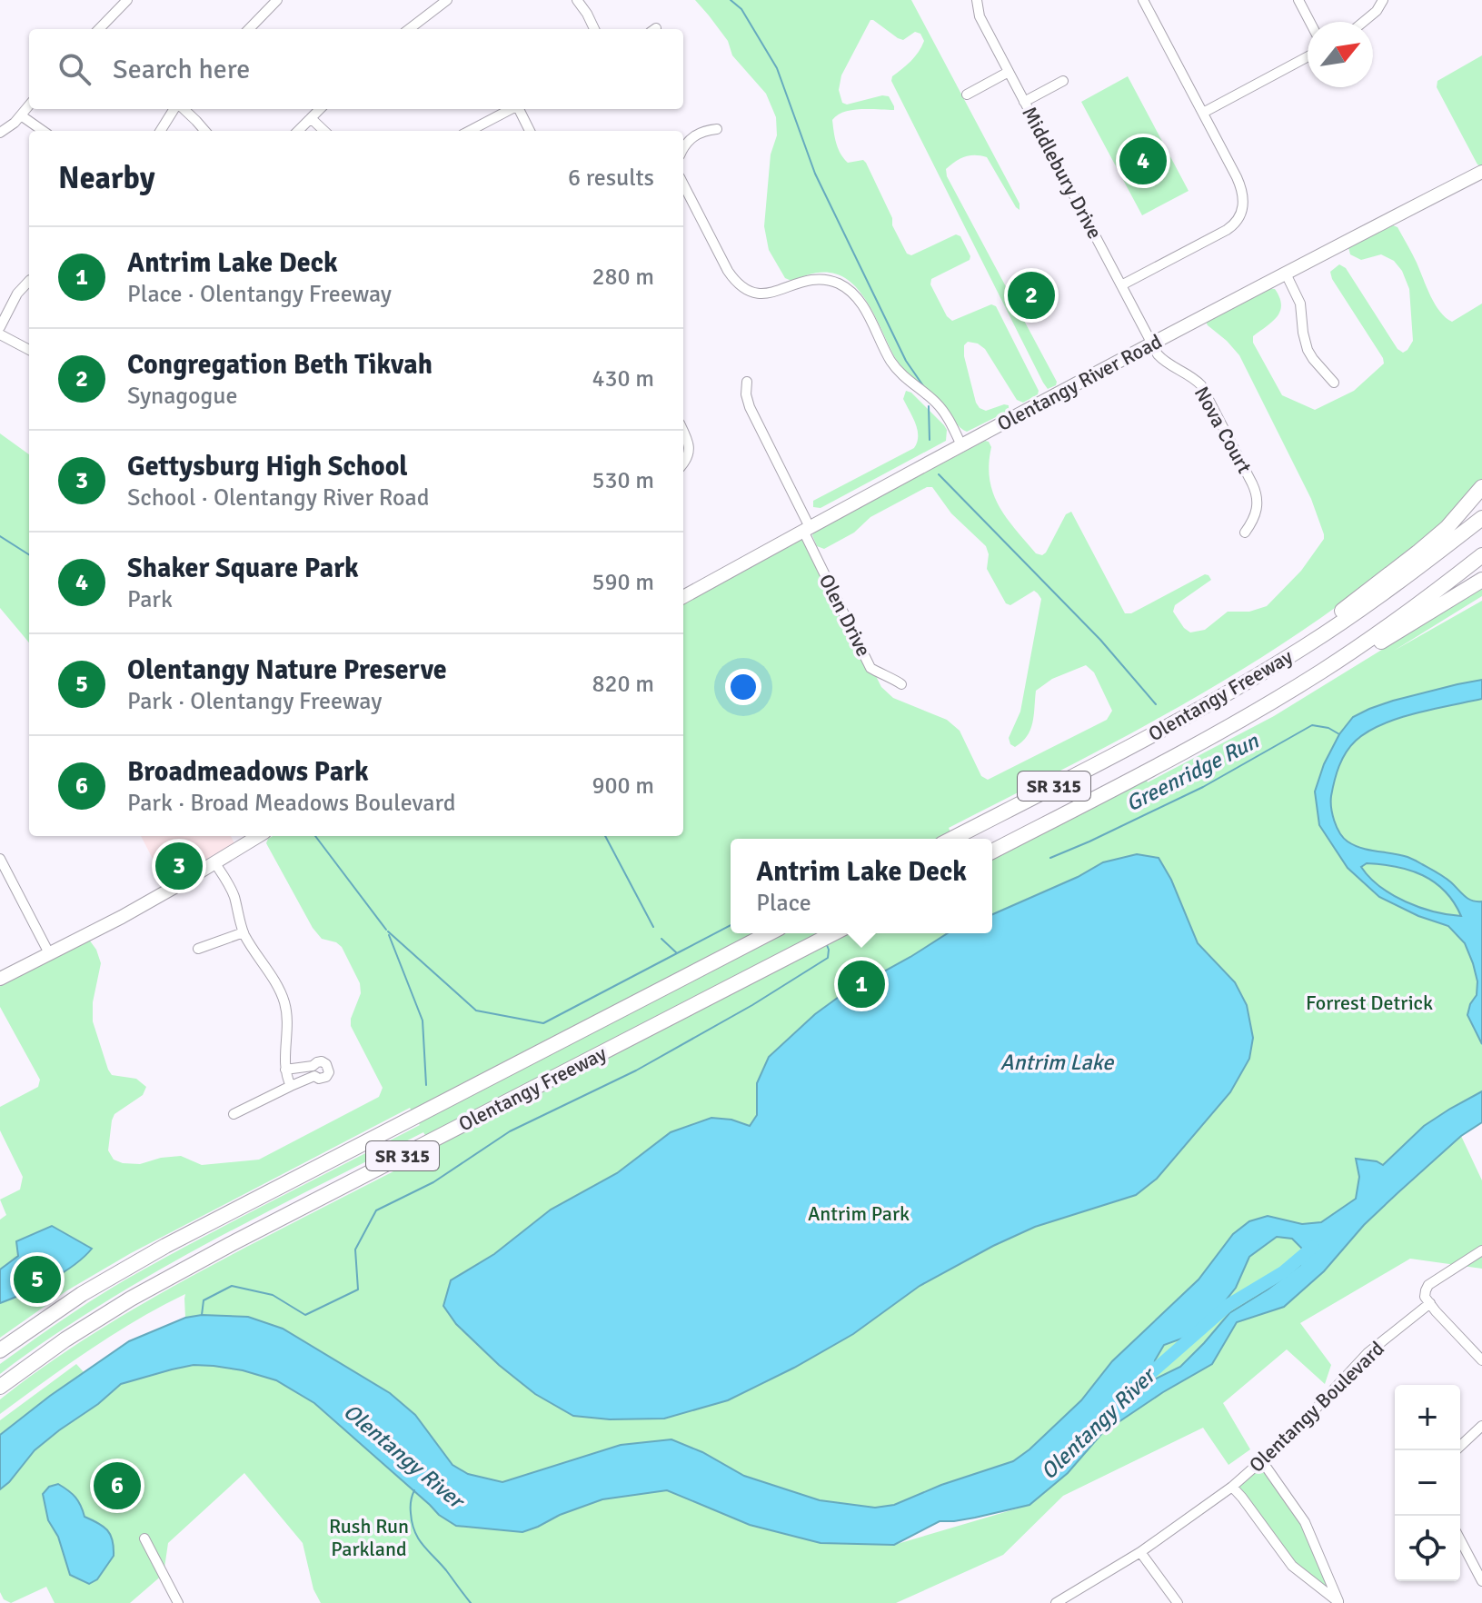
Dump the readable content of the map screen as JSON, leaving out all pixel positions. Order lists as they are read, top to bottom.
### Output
{
  "streets": {
    "highway": ["Olentangy Freeway", "SR 315"],
    "main road": ["Olentangy River Road"],
    "street": [
      "Middlebury Drive",
      "Nova Court",
      "Olen Drive",
      "Olentangy Boulevard"
    ]
  },
  "crossings": [
    ["Middlebury Drive", "Olentangy River Road"],
    ["Middlebury Drive", "Nova Court"],
    ["Olentangy River Road", "Nova Court"],
    ["Olentangy River Road", "Olen Drive"]
  ],
  "water": ["Greenridge Run", "Antrim Lake", "Olentangy River"],
  "parks": ["Forrest Detrick", "Antrim Park", "Rush Run Parkland"],
  "north": "top right",
  "page": {
    "search": "Search here",
    "heading": ["Nearby", "6 results"],
    "pins": [
      "4",
      "2",
      "3",
      "1",
      "5",
      "6"
    ],
    "list": [
      {
        "mark": "1",
        "name": "Antrim Lake Deck",
        "note": "Place · Olentangy Freeway",
        "value": "280 m"
      },
      {
        "mark": "2",
        "name": "Congregation Beth Tikvah",
        "note": "Synagogue",
        "value": "430 m"
      },
      {
        "mark": "3",
        "name": "Gettysburg High School",
        "note": "School · Olentangy River Road",
        "value": "530 m"
      },
      {
        "mark": "4",
        "name": "Shaker Square Park",
        "note": "Park",
        "value": "590 m"
      },
      {
        "mark": "5",
        "name": "Olentangy Nature Preserve",
        "note": "Park · Olentangy Freeway",
        "value": "820 m"
      },
      {
        "mark": "6",
        "name": "Broadmeadows Park",
        "note": "Park · Broad Meadows Boulevard",
        "value": "900 m"
      }
    ],
    "popup": ["Antrim Lake Deck", "Place"],
    "map_buttons": ["+", "−"]
  }
}
